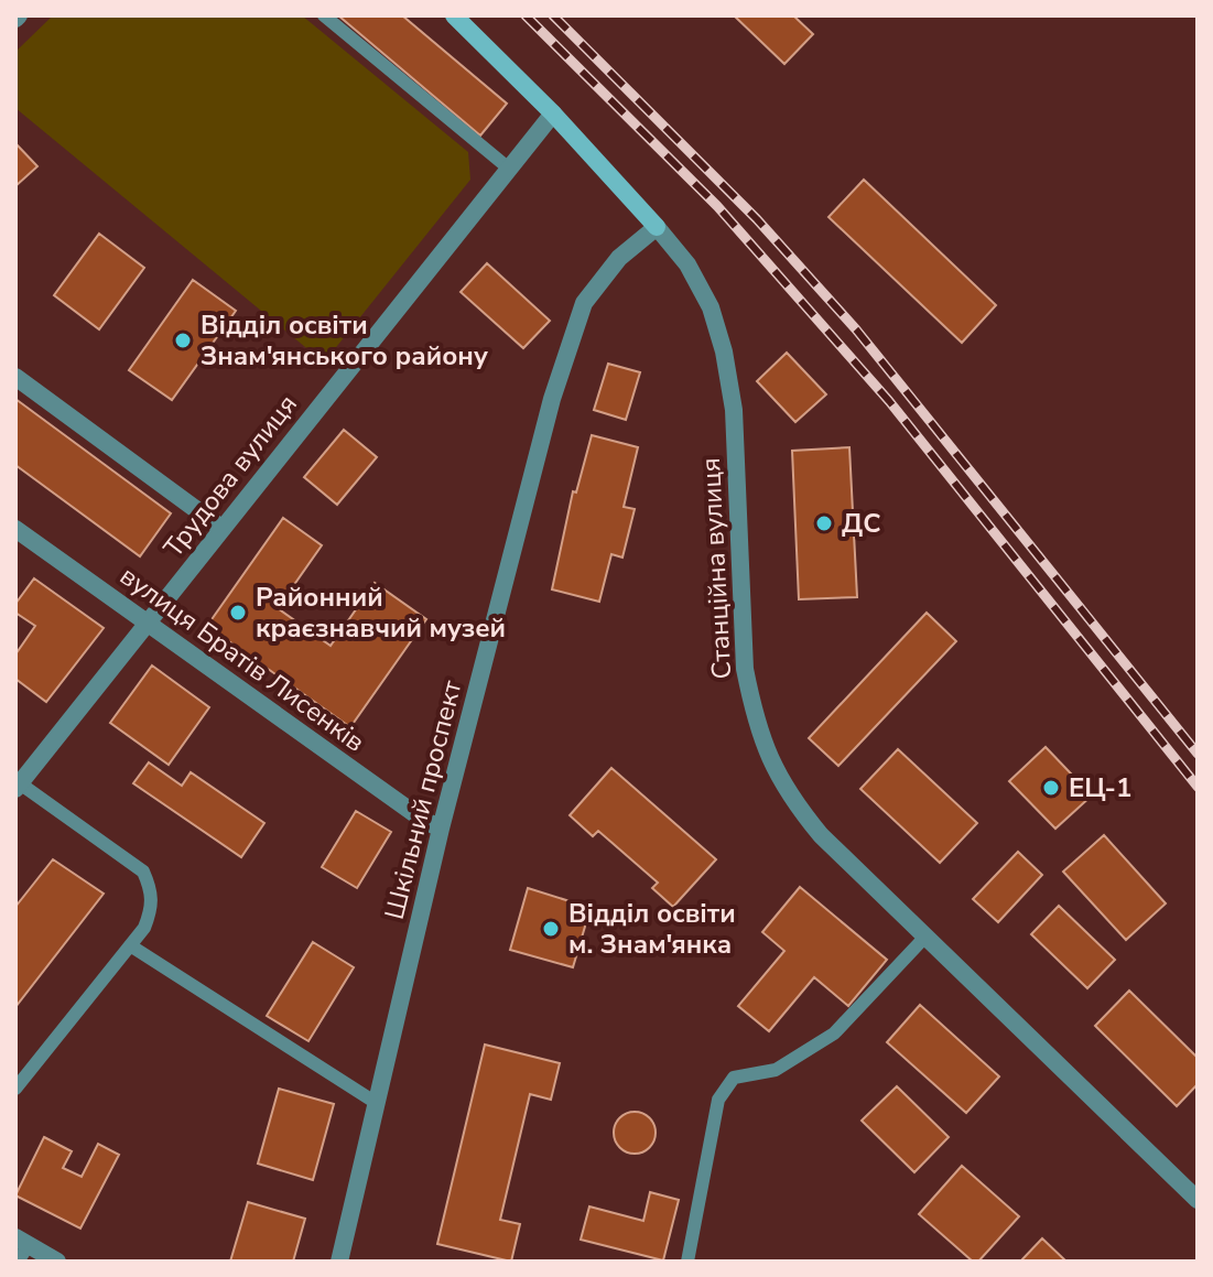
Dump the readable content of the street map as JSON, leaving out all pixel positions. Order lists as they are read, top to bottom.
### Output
{
  "streets": {
    "street": [
      "Трудова вулиця",
      "Станційна вулиця",
      "вулиця Братів Лисенків",
      "Шкільний проспект"
    ]
  },
  "crossings": [
    ["Трудова вулиця", "Станційна вулиця"],
    ["Трудова вулиця", "вулиця Братів Лисенків"],
    ["Станційна вулиця", "Шкільний проспект"],
    ["вулиця Братів Лисенків", "Шкільний проспект"]
  ],
  "places": [
    "Відділ освіти Знам'янського району",
    "ДС",
    "Районний краєзнавчий музей",
    "ЕЦ-1",
    "Відділ освіти м. Знам'янка"
  ]
}
